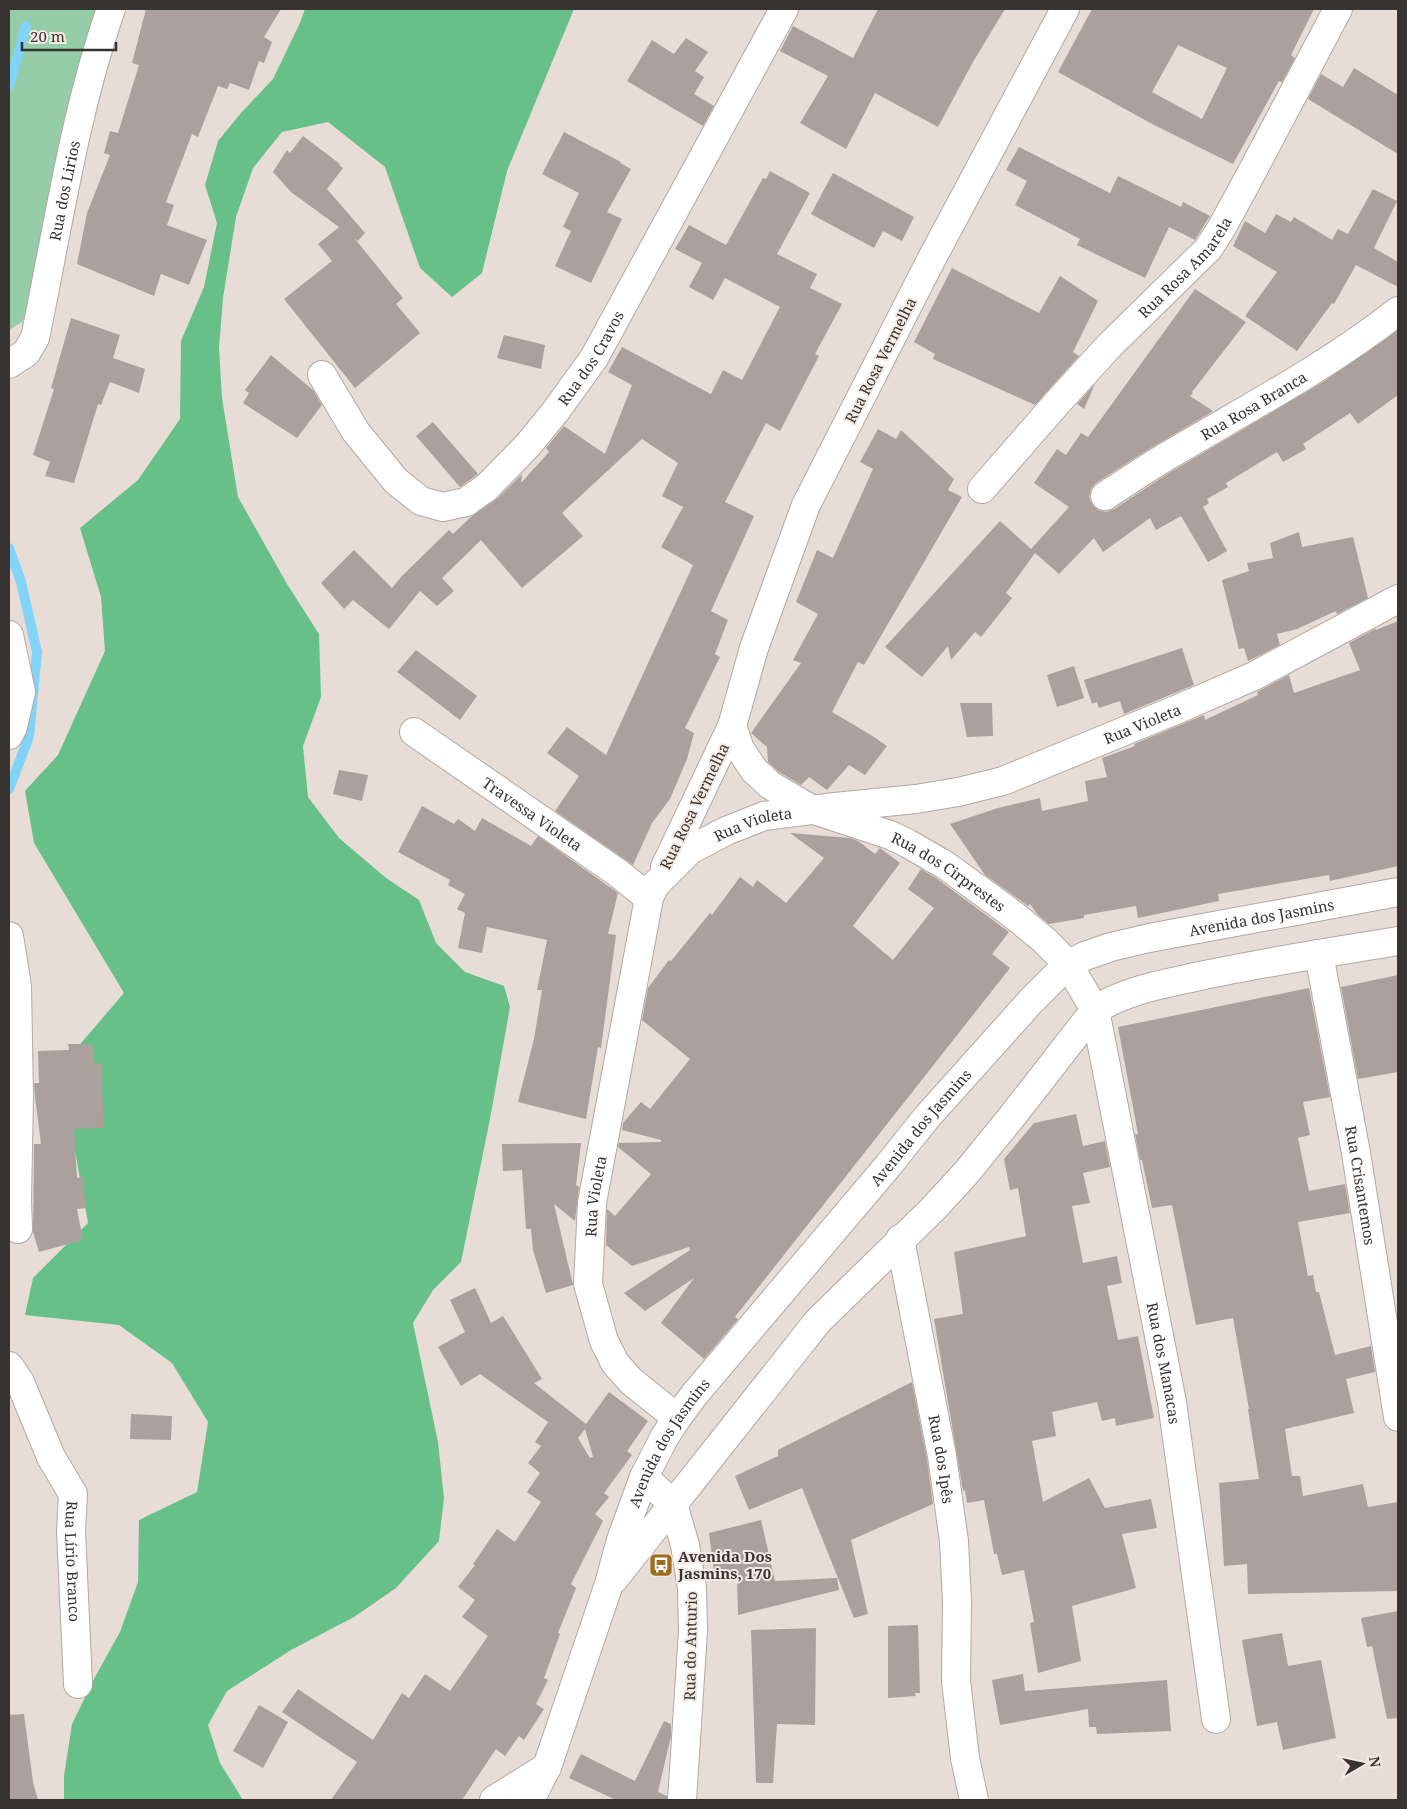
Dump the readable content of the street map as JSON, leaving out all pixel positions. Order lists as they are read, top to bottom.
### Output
{
  "streets": {
    "street": [
      "Rua dos Lirios",
      "Rua Rosa Amarela",
      "Rua dos Cravos",
      "Rua Rosa Vermelha",
      "Rua Rosa Branca",
      "Rua Violeta",
      "Travessa Violeta",
      "Rua dos Cirprestes",
      "Avenida dos Jasmins",
      "Rua Crisantemos",
      "Rua dos Manacas",
      "Rua dos Ipês",
      "Rua Lírio Branco",
      "Rua do Anturio"
    ]
  },
  "crossings": [
    ["Rua Rosa Vermelha", "Rua Violeta"],
    ["Rua Rosa Vermelha", "Travessa Violeta"],
    ["Rua Rosa Vermelha", "Rua dos Cirprestes"],
    ["Rua Violeta", "Travessa Violeta"],
    ["Rua Violeta", "Rua dos Cirprestes"],
    ["Rua Violeta", "Avenida dos Jasmins"],
    ["Rua dos Cirprestes", "Avenida dos Jasmins"],
    ["Rua dos Cirprestes", "Rua dos Manacas"],
    ["Avenida dos Jasmins", "Rua Crisantemos"],
    ["Avenida dos Jasmins", "Rua dos Manacas"],
    ["Avenida dos Jasmins", "Rua dos Ipês"],
    ["Avenida dos Jasmins", "Rua do Anturio"]
  ],
  "places": {
    "bus stop": ["Avenida Dos Jasmins, 170"]
  },
  "scale_bar": "20 m",
  "north": "right"
}
